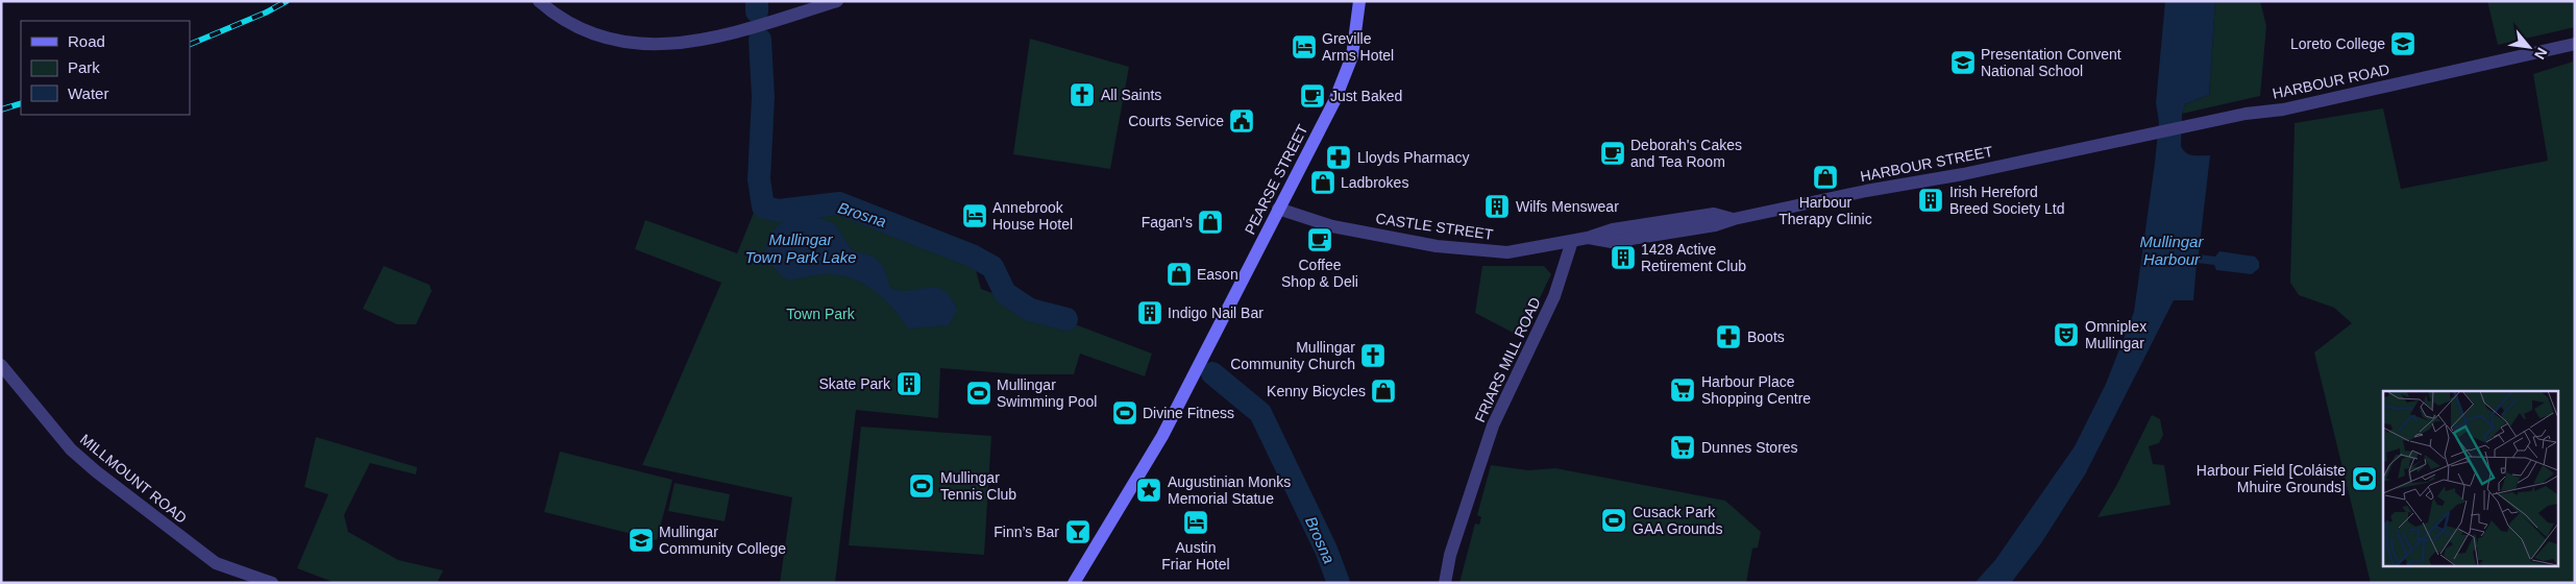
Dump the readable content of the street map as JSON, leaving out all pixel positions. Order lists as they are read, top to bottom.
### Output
{
  "streets": {
    "main road": ["PEARSE STREET"],
    "street": [
      "HARBOUR ROAD",
      "HARBOUR STREET",
      "CASTLE STREET",
      "FRIARS MILL ROAD",
      "MILLMOUNT ROAD"
    ]
  },
  "crossings": [
    ["HARBOUR ROAD", "HARBOUR STREET"],
    ["HARBOUR STREET", "CASTLE STREET"],
    ["PEARSE STREET", "CASTLE STREET"],
    ["CASTLE STREET", "FRIARS MILL ROAD"]
  ],
  "water": ["Brosna", "Mullingar Town Park Lake", "Mullingar Harbour"],
  "parks": ["Town Park"],
  "places": {
    "school or university": ["Loreto College", "Presentation Convent National School", "Mullingar Community College"],
    "hotel": ["Greville Arms Hotel", "Annebrook House Hotel", "Austin Friar Hotel"],
    "church": ["All Saints", "Mullingar Community Church"],
    "cafe": ["Just Baked", "Deborah's Cakes and Tea Room", "Coffee Shop & Deli"],
    "public building": ["Courts Service"],
    "pharmacy": ["Lloyds Pharmacy", "Boots"],
    "shop": [
      "Harbour Therapy Clinic",
      "Ladbrokes",
      "Fagan's",
      "Eason",
      "Kenny Bicycles"
    ],
    "building": [
      "Irish Hereford Breed Society Ltd",
      "Wilfs Menswear",
      "1428 Active Retirement Club",
      "Indigo Nail Bar",
      "Skate Park"
    ],
    "theatre": ["Omniplex Mullingar"],
    "supermarket": ["Harbour Place Shopping Centre", "Dunnes Stores"],
    "sports": [
      "Mullingar Swimming Pool",
      "Divine Fitness",
      "Harbour Field [Coláiste Mhuire Grounds]",
      "Mullingar Tennis Club",
      "Cusack Park GAA Grounds"
    ],
    "place": ["Augustinian Monks Memorial Statue"],
    "bar": ["Finn’s Bar"]
  },
  "legend": ["Road", "Park", "Water"],
  "north": "bottom right"
}
